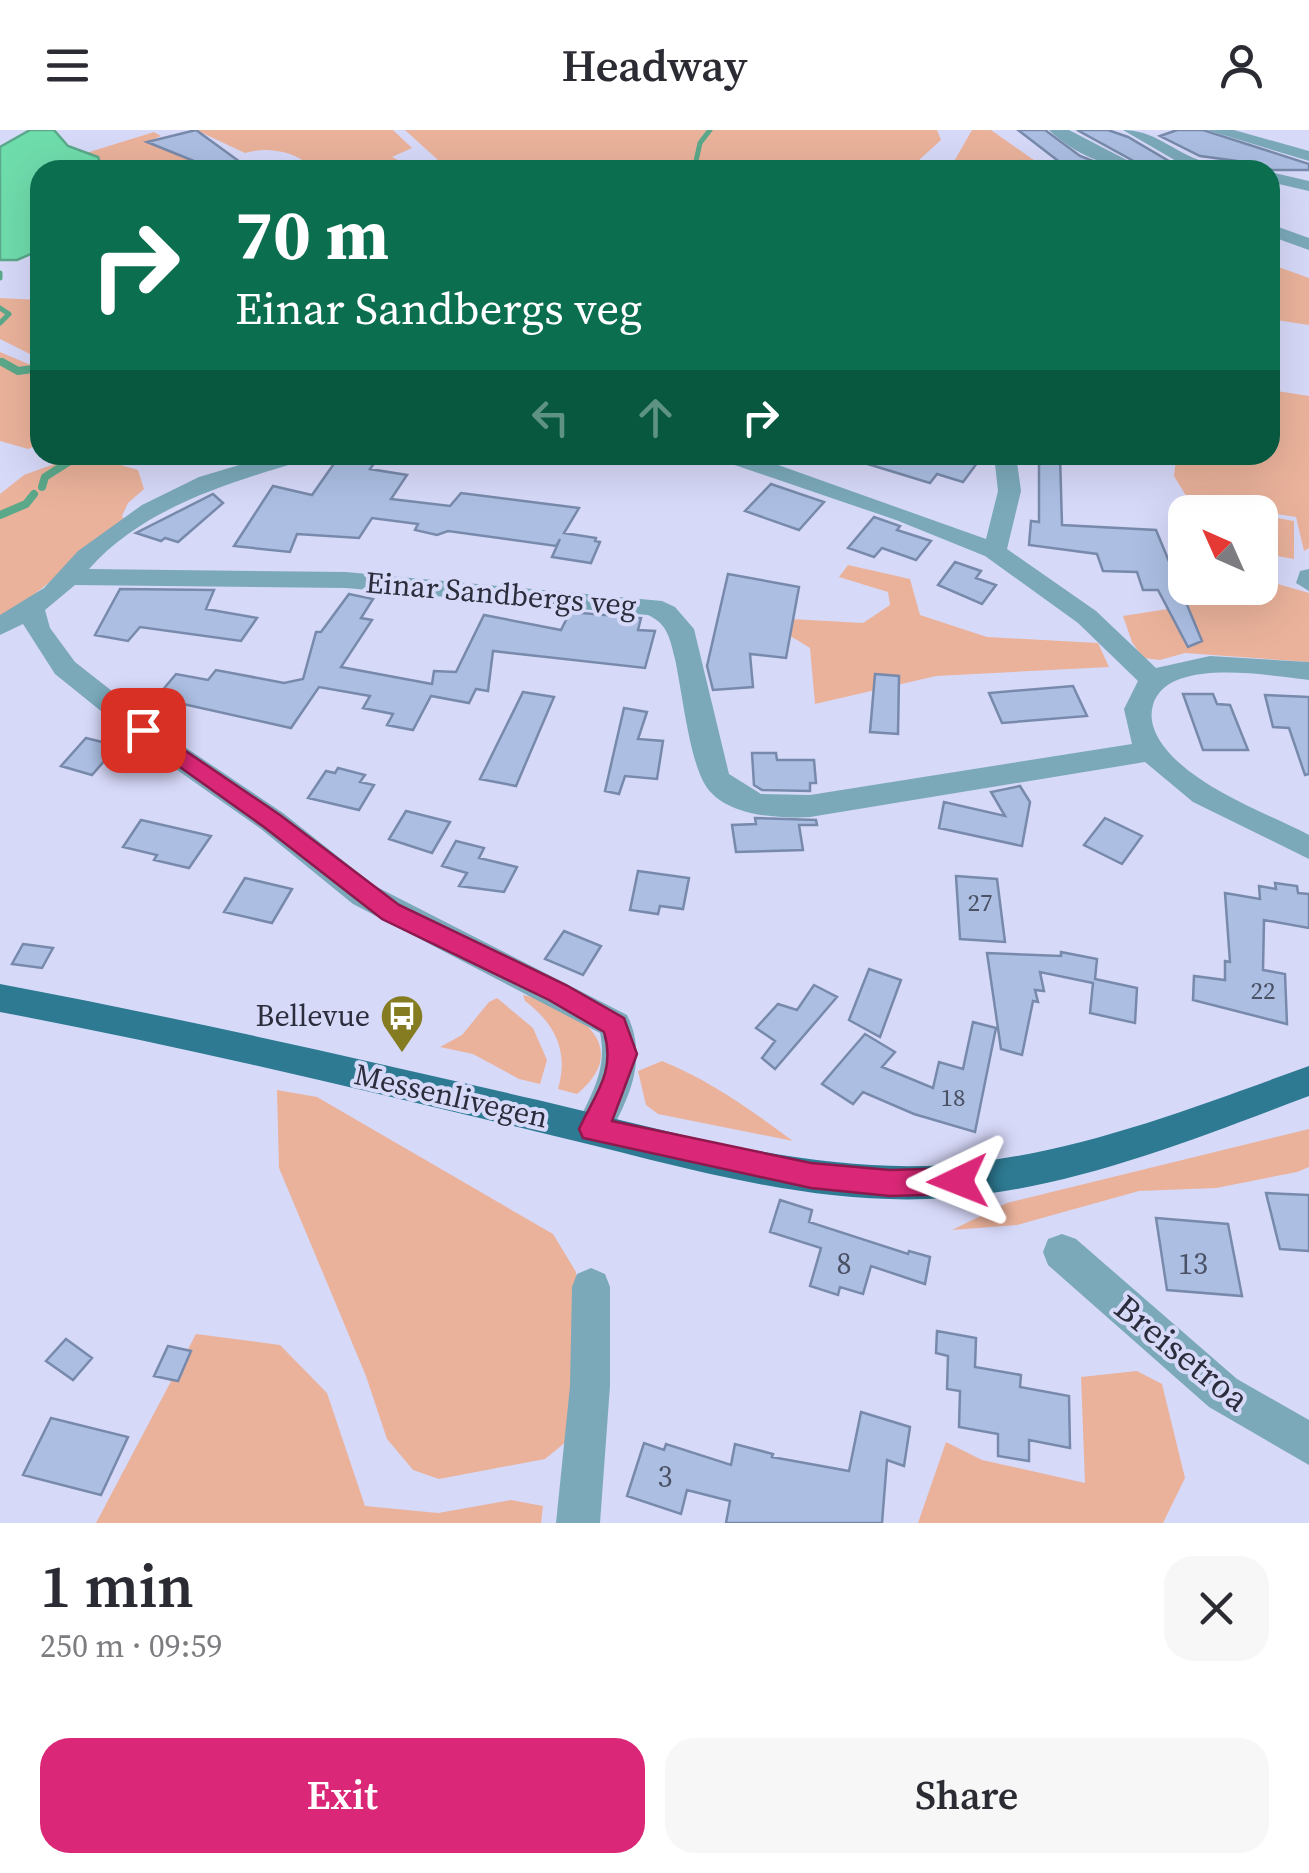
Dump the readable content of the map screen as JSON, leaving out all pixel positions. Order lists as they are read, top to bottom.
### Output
{
  "streets": {
    "main road": ["Messenlivegen"],
    "street": ["Einar Sandbergs veg", "Breisetroa"]
  },
  "places": {
    "bus stop": ["Bellevue"]
  },
  "house_numbers": [
    "27",
    "22",
    "18",
    "8",
    "13",
    "3"
  ],
  "north": "top left",
  "page": {
    "header": "Headway",
    "turn": ["70 m", "Einar Sandbergs veg"],
    "heading": ["1 min", "250 m · 09:59"],
    "buttons": ["Exit", "Share"]
  }
}
